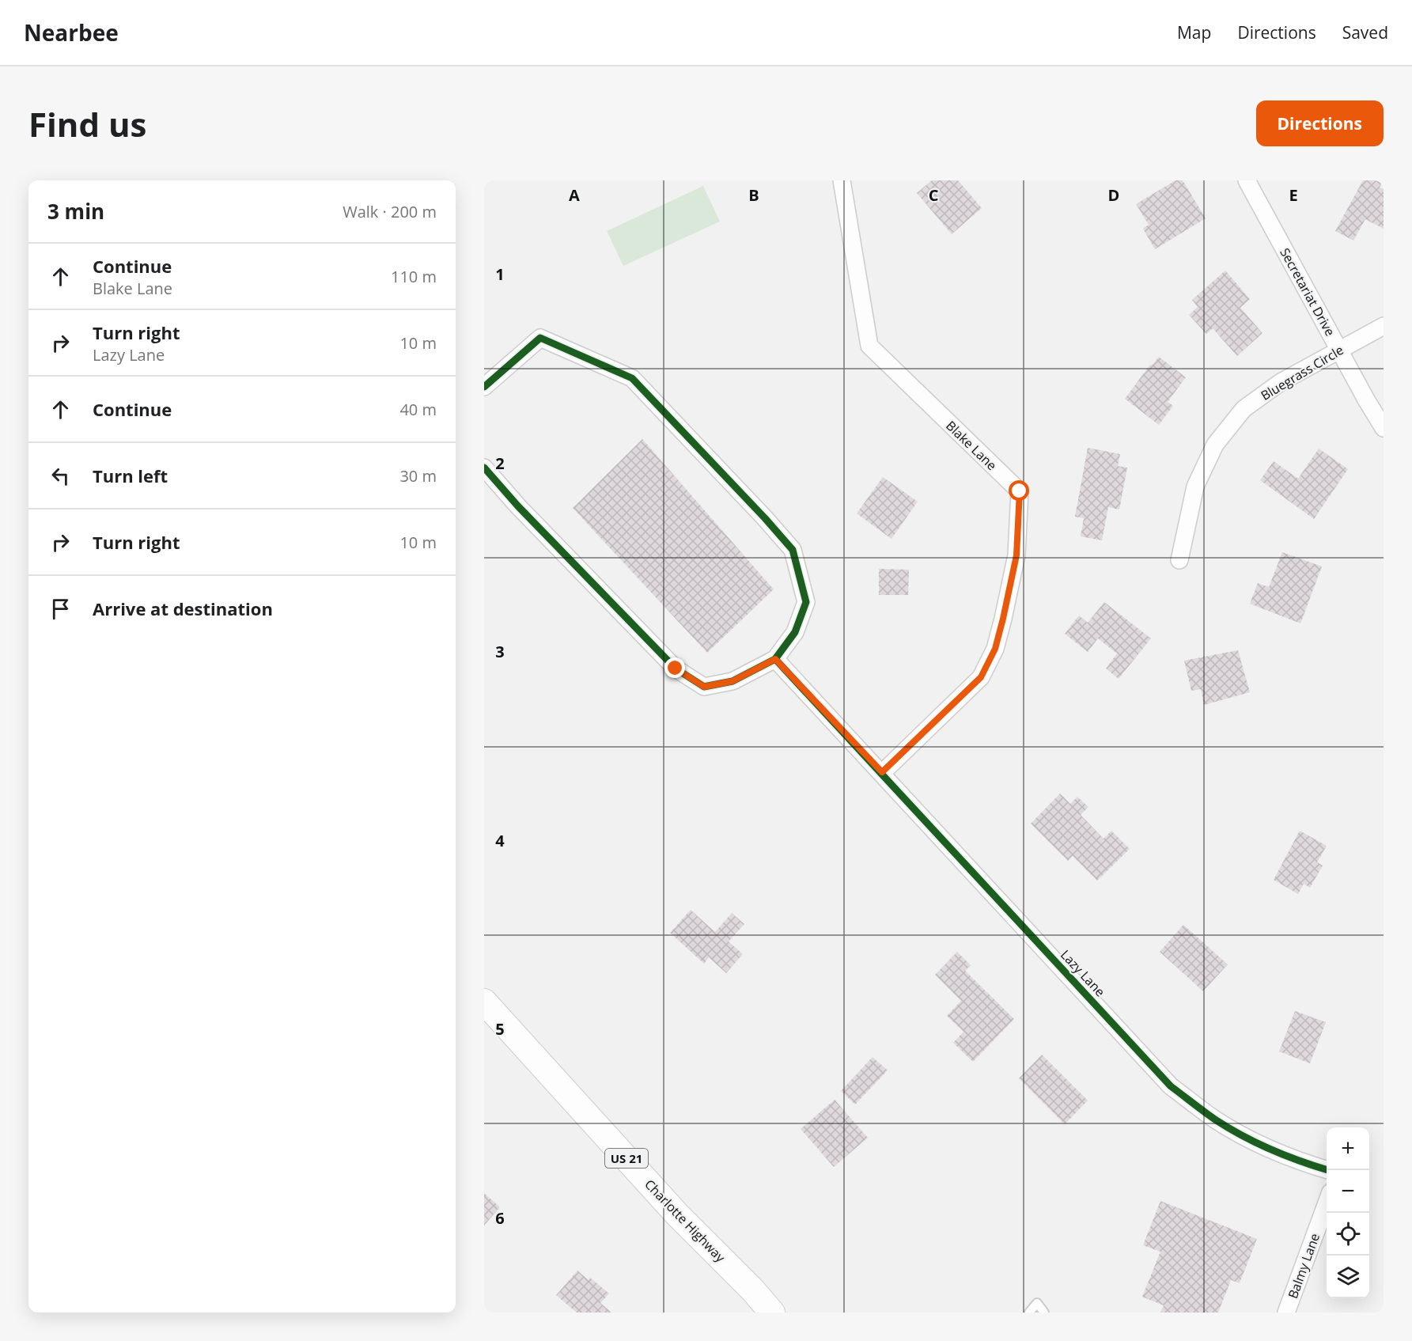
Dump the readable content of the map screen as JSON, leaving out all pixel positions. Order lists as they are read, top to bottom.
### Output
{
  "streets": {
    "main road": ["US 21", "Charlotte Highway"],
    "street": [
      "Secretariat Drive",
      "Bluegrass Circle",
      "Blake Lane",
      "Lazy Lane",
      "Balmy Lane"
    ]
  },
  "crossings": [
    ["Secretariat Drive", "Bluegrass Circle"],
    ["Blake Lane", "Lazy Lane"]
  ],
  "page": {
    "header": "Nearbee",
    "nav": ["Map", "Directions", "Saved"],
    "buttons": "Directions",
    "title": "Find us",
    "heading": ["3 min", "Walk · 200 m"],
    "list": [
      ["Continue", "Blake Lane", "110 m"],
      ["Turn right", "Lazy Lane", "10 m"],
      ["Continue", "40 m"],
      ["Turn left", "30 m"],
      ["Turn right", "10 m"],
      "Arrive at destination"
    ],
    "map_buttons": ["+", "−"]
  },
  "grid": {
    "columns": [
      "A",
      "B",
      "C",
      "D",
      "E"
    ],
    "rows": [
      "1",
      "2",
      "3",
      "4",
      "5",
      "6"
    ]
  }
}
